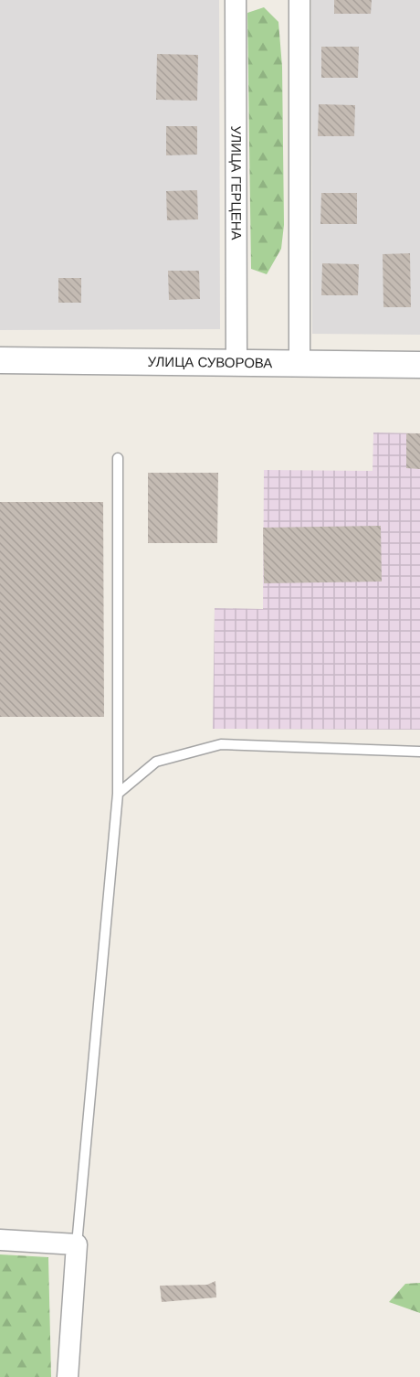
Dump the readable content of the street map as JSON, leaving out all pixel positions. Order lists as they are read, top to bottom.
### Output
{
  "streets": {
    "street": ["УЛИЦА ГЕРЦЕНА", "УЛИЦА СУВОРОВА"]
  },
  "crossings": [
    ["УЛИЦА ГЕРЦЕНА", "УЛИЦА СУВОРОВА"]
  ]
}
